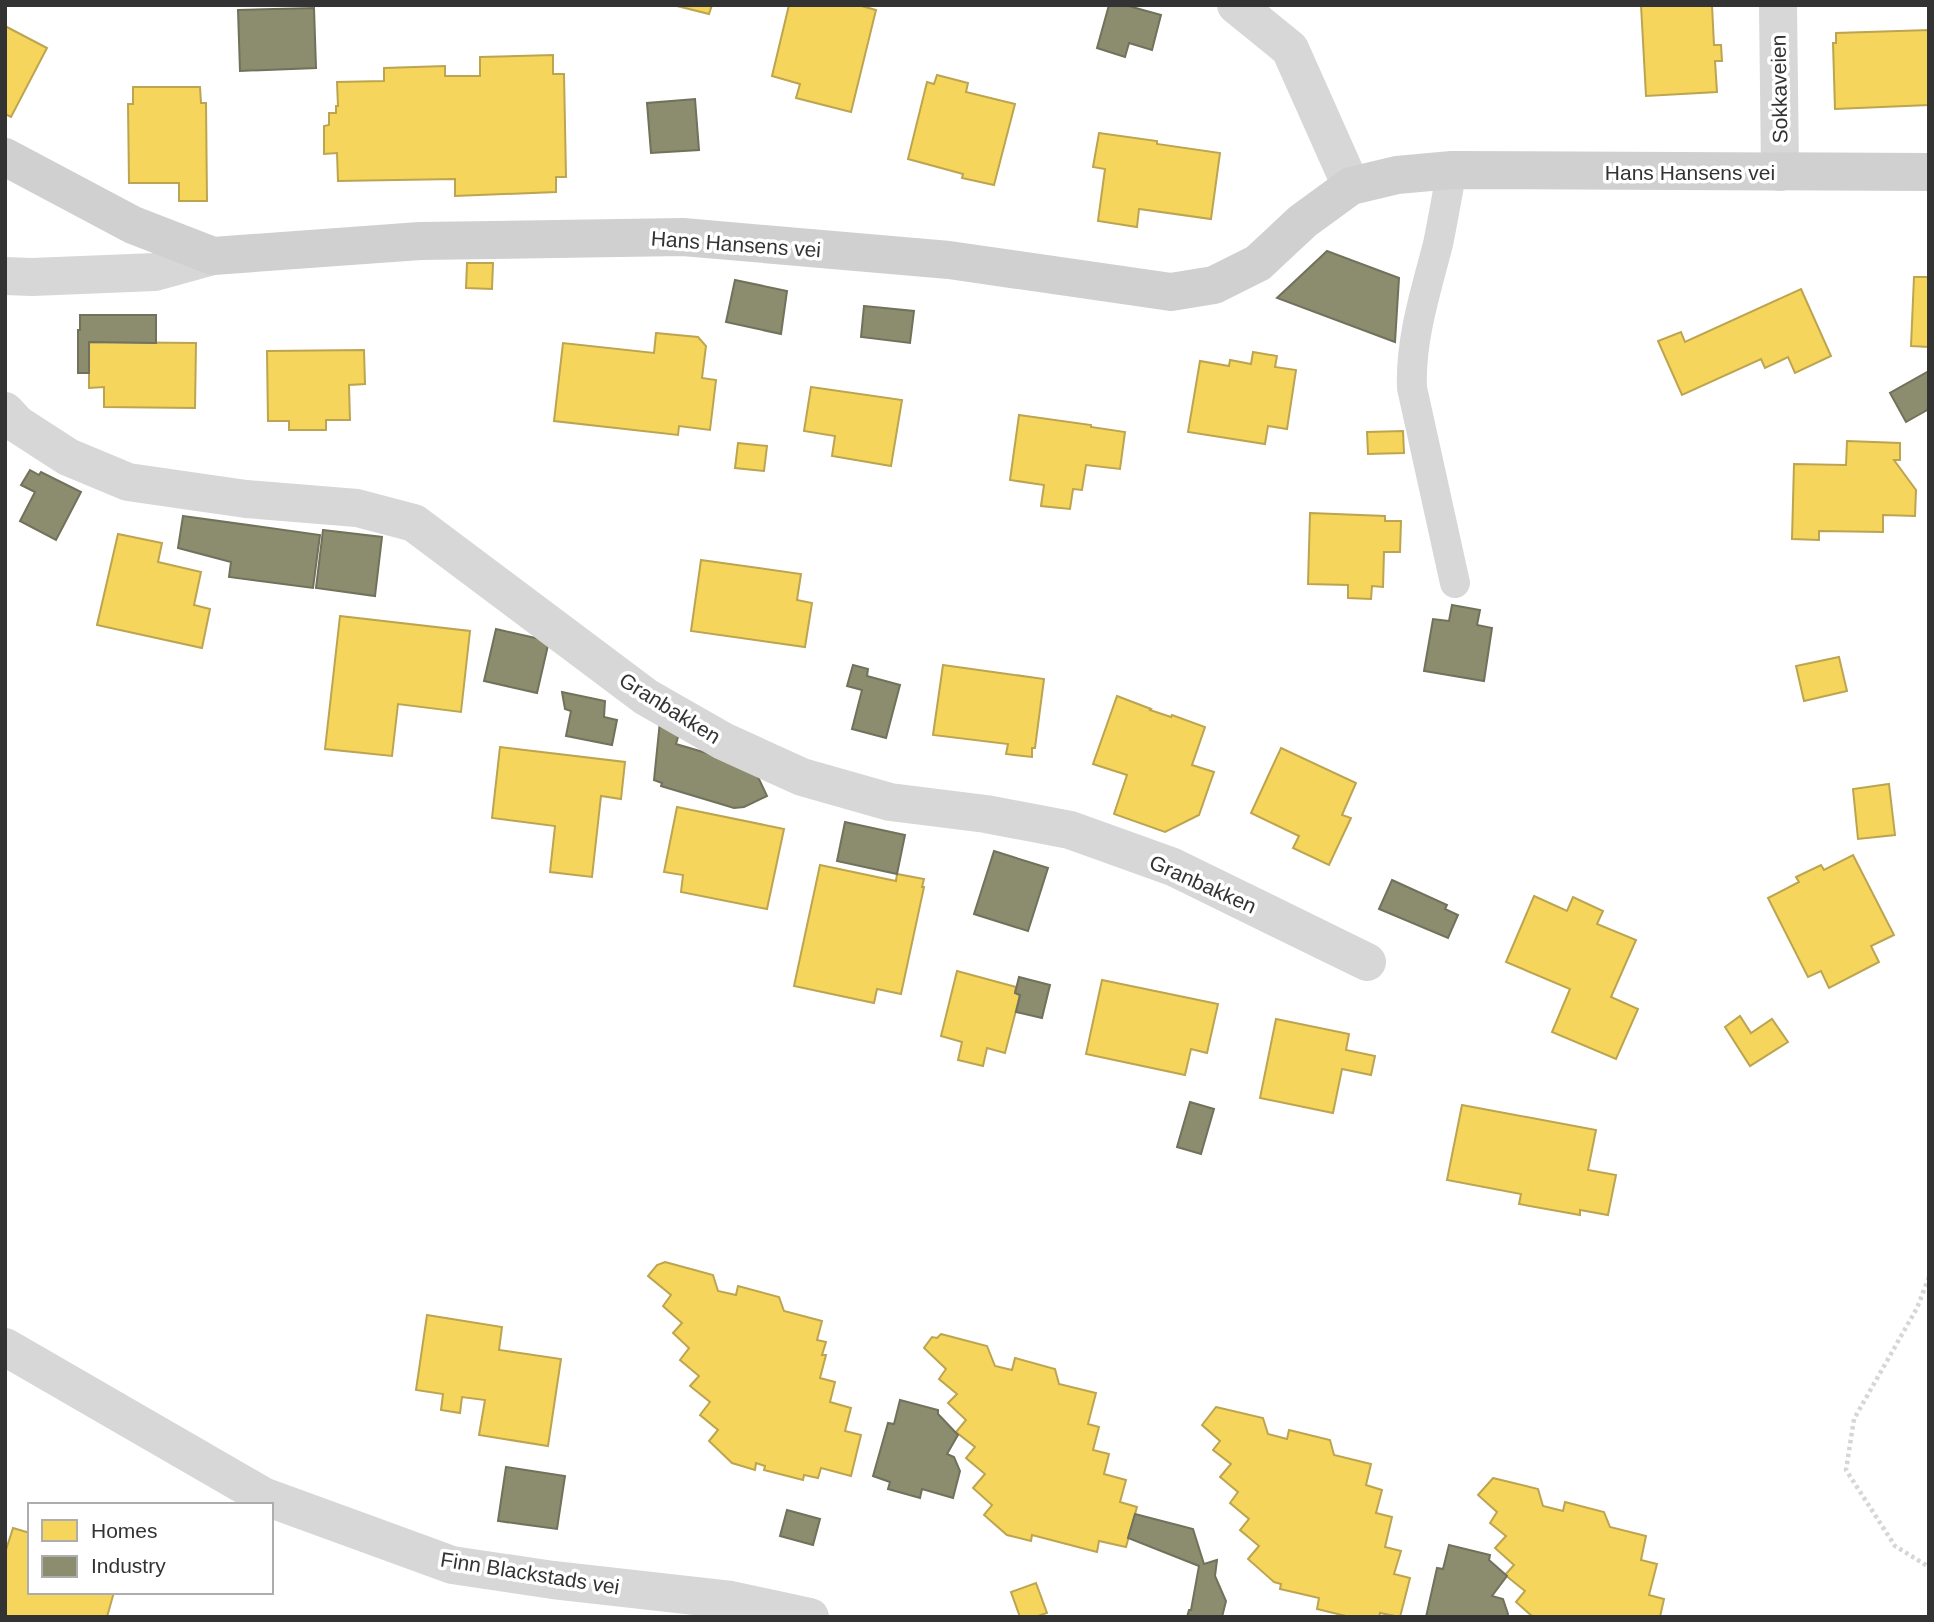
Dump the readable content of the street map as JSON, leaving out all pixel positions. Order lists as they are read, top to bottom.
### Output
{
  "streets": {
    "main road": ["Hans Hansens vei"],
    "street": ["Sokkaveien", "Granbakken", "Finn Blackstads vei"]
  },
  "crossings": [
    ["Sokkaveien", "Hans Hansens vei"]
  ],
  "legend": ["Homes", "Industry"]
}
